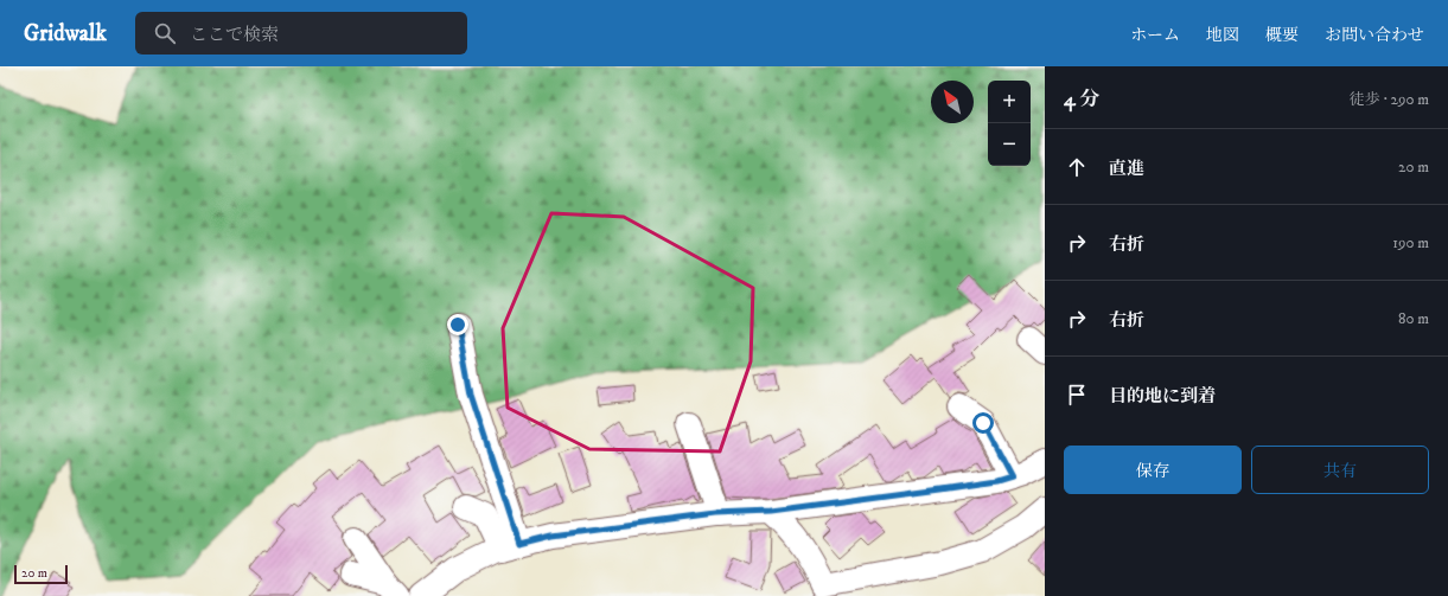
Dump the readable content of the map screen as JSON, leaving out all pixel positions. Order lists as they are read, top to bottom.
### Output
{
  "scale_bar": "20 m",
  "north": "top left",
  "page": {
    "header": "Gridwalk",
    "search": "ここで検索",
    "nav": [
      "ホーム",
      "地図",
      "概要",
      "お問い合わせ"
    ],
    "heading": ["4 分", "徒歩 · 290 m"],
    "map_buttons": ["+", "−"],
    "list": [
      ["直進", "20 m"],
      ["右折", "190 m"],
      ["右折", "80 m"],
      "目的地に到着"
    ],
    "buttons": ["保存", "共有"],
    "scale": "20 m"
  }
}
